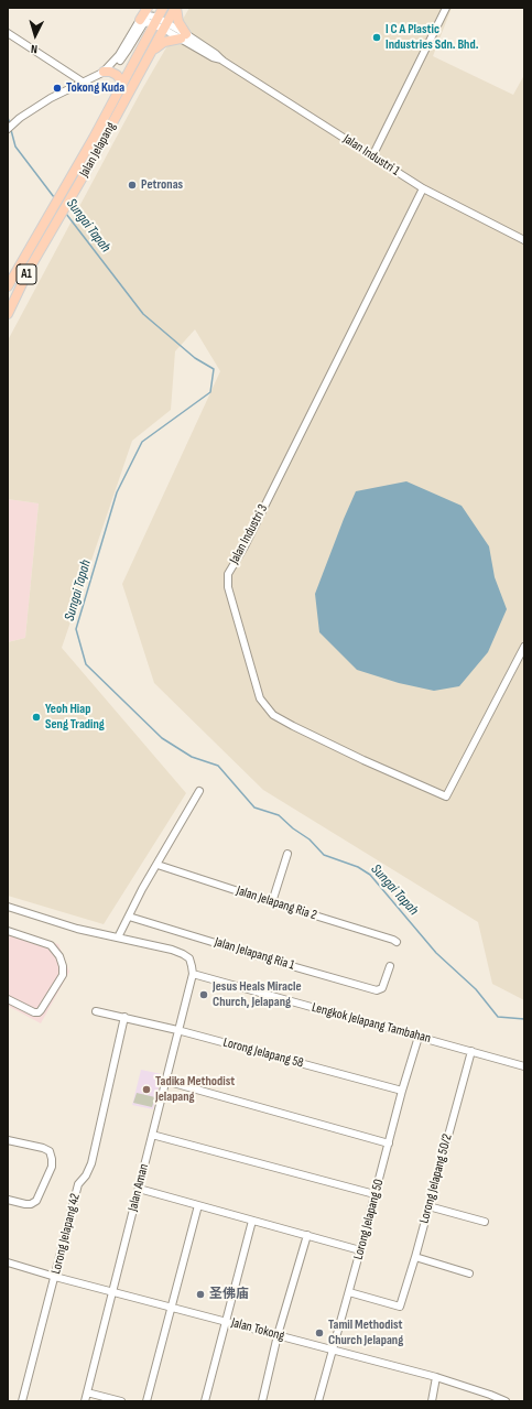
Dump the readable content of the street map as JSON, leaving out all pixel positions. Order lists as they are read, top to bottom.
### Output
{
  "streets": {
    "main road": ["Jalan Jelapang", "A1"],
    "street": [
      "Jalan Industri 1",
      "Jalan Industri 3",
      "Jalan Jelapang Ria 2",
      "Jalan Jelapang Ria 1",
      "Lengkok Jelapang Tambahan",
      "Lorong Jelapang 58",
      "Lorong Jelapang 50/2",
      "Jalan Aman",
      "Lorong Jelapang 50",
      "Lorong Jelapang 42",
      "Jalan Tokong"
    ]
  },
  "crossings": [
    ["Jalan Jelapang", "Jalan Industri 1"],
    ["Jalan Industri 1", "Jalan Industri 3"],
    ["Lengkok Jelapang Tambahan", "Lorong Jelapang 50/2"],
    ["Lengkok Jelapang Tambahan", "Jalan Aman"],
    ["Lengkok Jelapang Tambahan", "Lorong Jelapang 50"],
    ["Lorong Jelapang 58", "Jalan Aman"],
    ["Lorong Jelapang 58", "Lorong Jelapang 50"],
    ["Lorong Jelapang 58", "Lorong Jelapang 42"],
    ["Lorong Jelapang 50/2", "Lorong Jelapang 50"],
    ["Jalan Aman", "Jalan Tokong"],
    ["Lorong Jelapang 50", "Jalan Tokong"],
    ["Lorong Jelapang 42", "Jalan Tokong"]
  ],
  "water": ["Sungai Tapah"],
  "places": [
    "I C A Plastic Industries Sdn. Bhd.",
    "Tokong Kuda",
    "Petronas",
    "Yeoh Hiap Seng Trading",
    "Jesus Heals Miracle Church, Jelapang",
    "Tadika Methodist Jelapang",
    "圣佛庙",
    "Tamil Methodist Church Jelapang"
  ],
  "north": "bottom"
}
